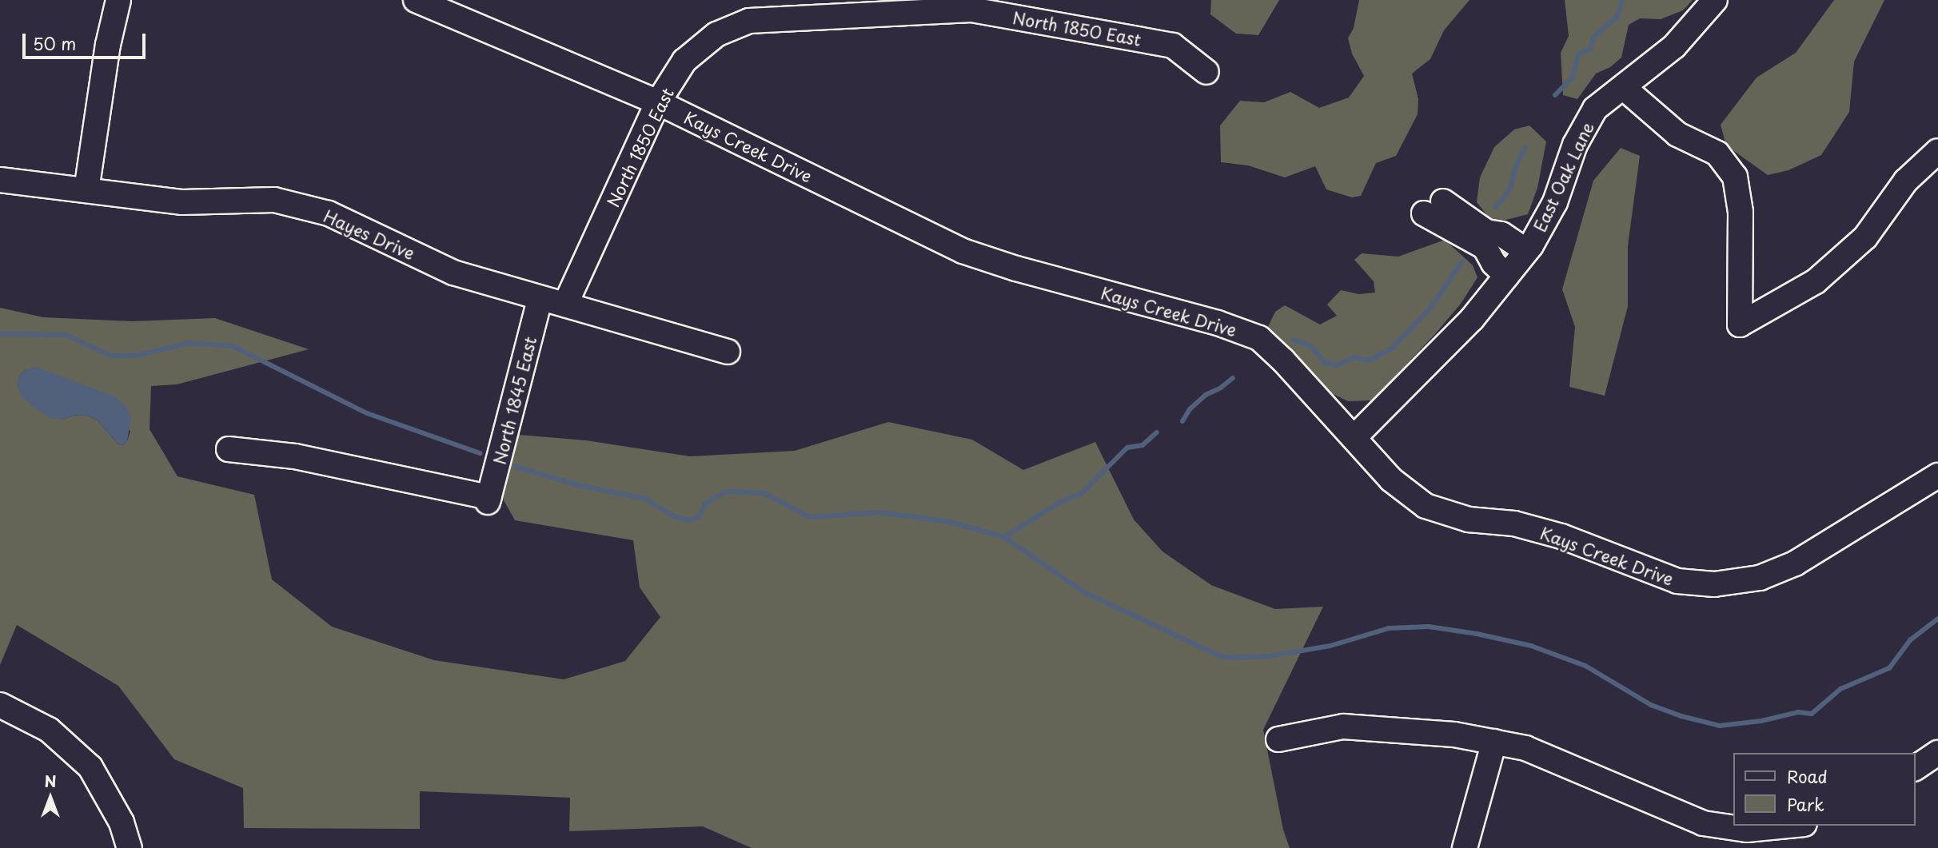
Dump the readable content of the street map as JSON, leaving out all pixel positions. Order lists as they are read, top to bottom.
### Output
{
  "streets": {
    "street": [
      "North 1850 East",
      "Kays Creek Drive",
      "East Oak Lane",
      "Hayes Drive",
      "North 1845 East"
    ]
  },
  "crossings": [
    ["North 1850 East", "Kays Creek Drive"],
    ["North 1850 East", "Hayes Drive"],
    ["Kays Creek Drive", "East Oak Lane"],
    ["Hayes Drive", "North 1845 East"]
  ],
  "legend": ["Road", "Park"],
  "scale_bar": "50 m",
  "north": "top"
}
